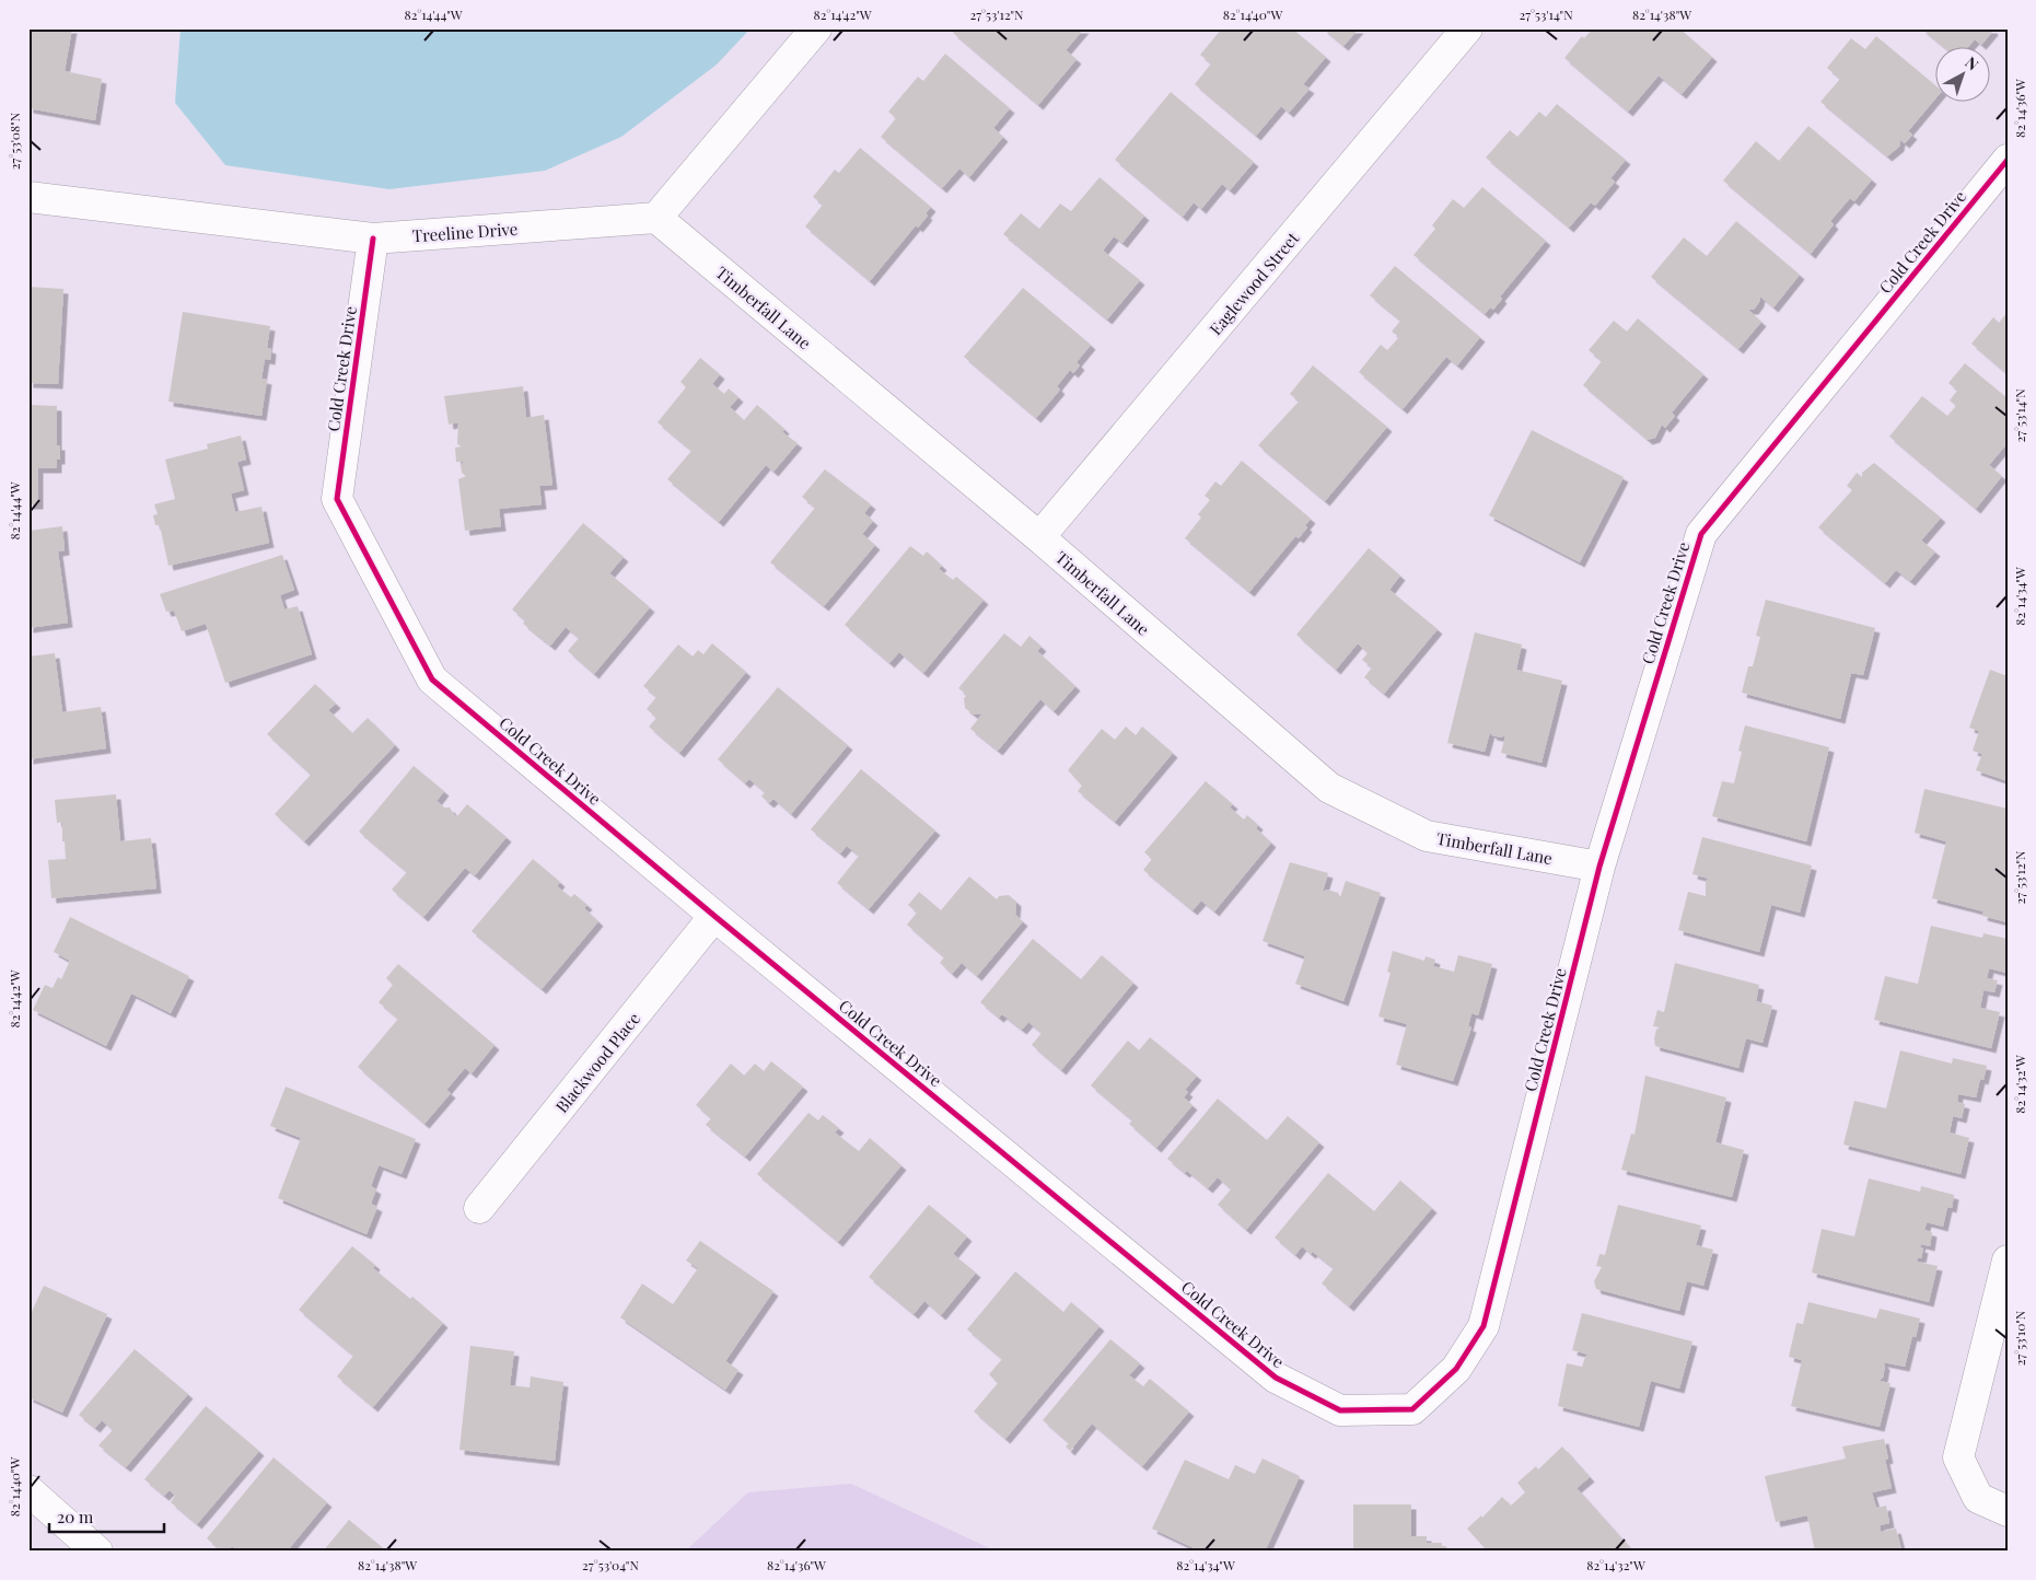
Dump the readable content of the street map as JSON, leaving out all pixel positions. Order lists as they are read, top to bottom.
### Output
{
  "streets": {
    "street": [
      "Treeline Drive",
      "Cold Creek Drive",
      "Eaglewood Street",
      "Timberfall Lane",
      "Blackwood Place"
    ]
  },
  "crossings": [
    ["Treeline Drive", "Cold Creek Drive"],
    ["Treeline Drive", "Timberfall Lane"],
    ["Cold Creek Drive", "Timberfall Lane"],
    ["Cold Creek Drive", "Blackwood Place"],
    ["Eaglewood Street", "Timberfall Lane"]
  ],
  "scale_bar": "20 m",
  "north": "top right",
  "coordinates": [
    "82°14'44\"W",
    "82°14'42\"W",
    "27°53'12\"N",
    "82°14'40\"W",
    "27°53'14\"N",
    "82°14'38\"W",
    "82°14'36\"W",
    "27°53'08\"N",
    "82°14'34\"W",
    "82°14'32\"W",
    "27°53'10\"N",
    "27°53'04\"N"
  ]
}
